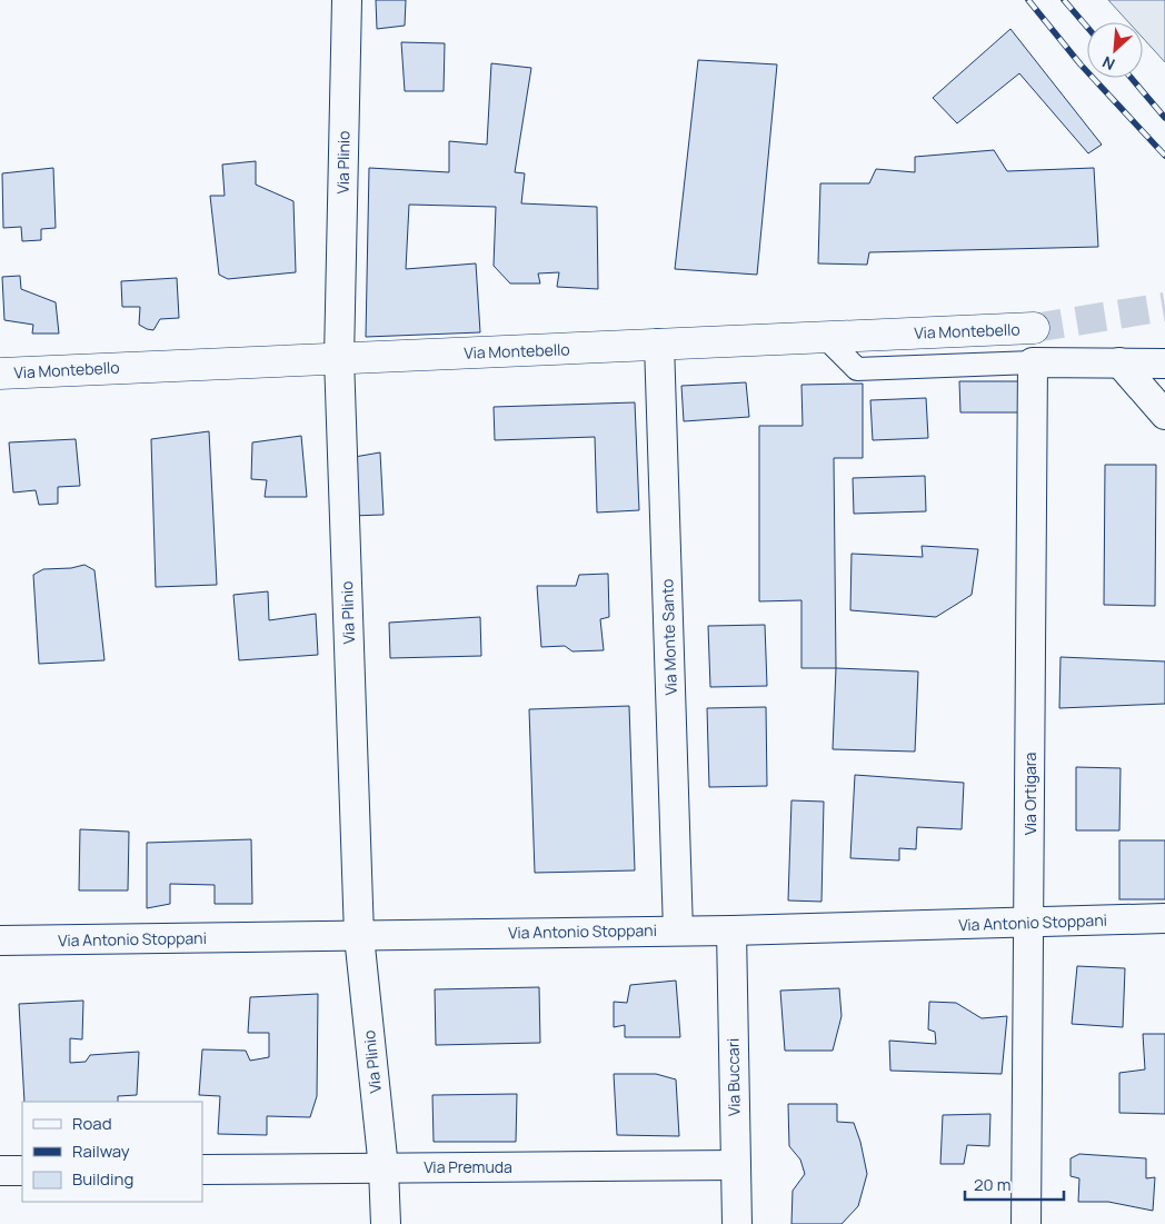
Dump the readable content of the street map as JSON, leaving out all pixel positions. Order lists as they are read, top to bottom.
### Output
{
  "streets": {
    "street": [
      "Via Plinio",
      "Via Montebello",
      "Via Monte Santo",
      "Via Ortigara",
      "Via Antonio Stoppani",
      "Via Buccari",
      "Via Premuda"
    ]
  },
  "crossings": [
    ["Via Plinio", "Via Montebello"],
    ["Via Plinio", "Via Antonio Stoppani"],
    ["Via Plinio", "Via Premuda"],
    ["Via Montebello", "Via Monte Santo"],
    ["Via Monte Santo", "Via Antonio Stoppani"],
    ["Via Ortigara", "Via Antonio Stoppani"],
    ["Via Antonio Stoppani", "Via Buccari"],
    ["Via Buccari", "Via Premuda"]
  ],
  "legend": ["Road", "Railway", "Building"],
  "scale_bar": "20 m",
  "north": "bottom left"
}
